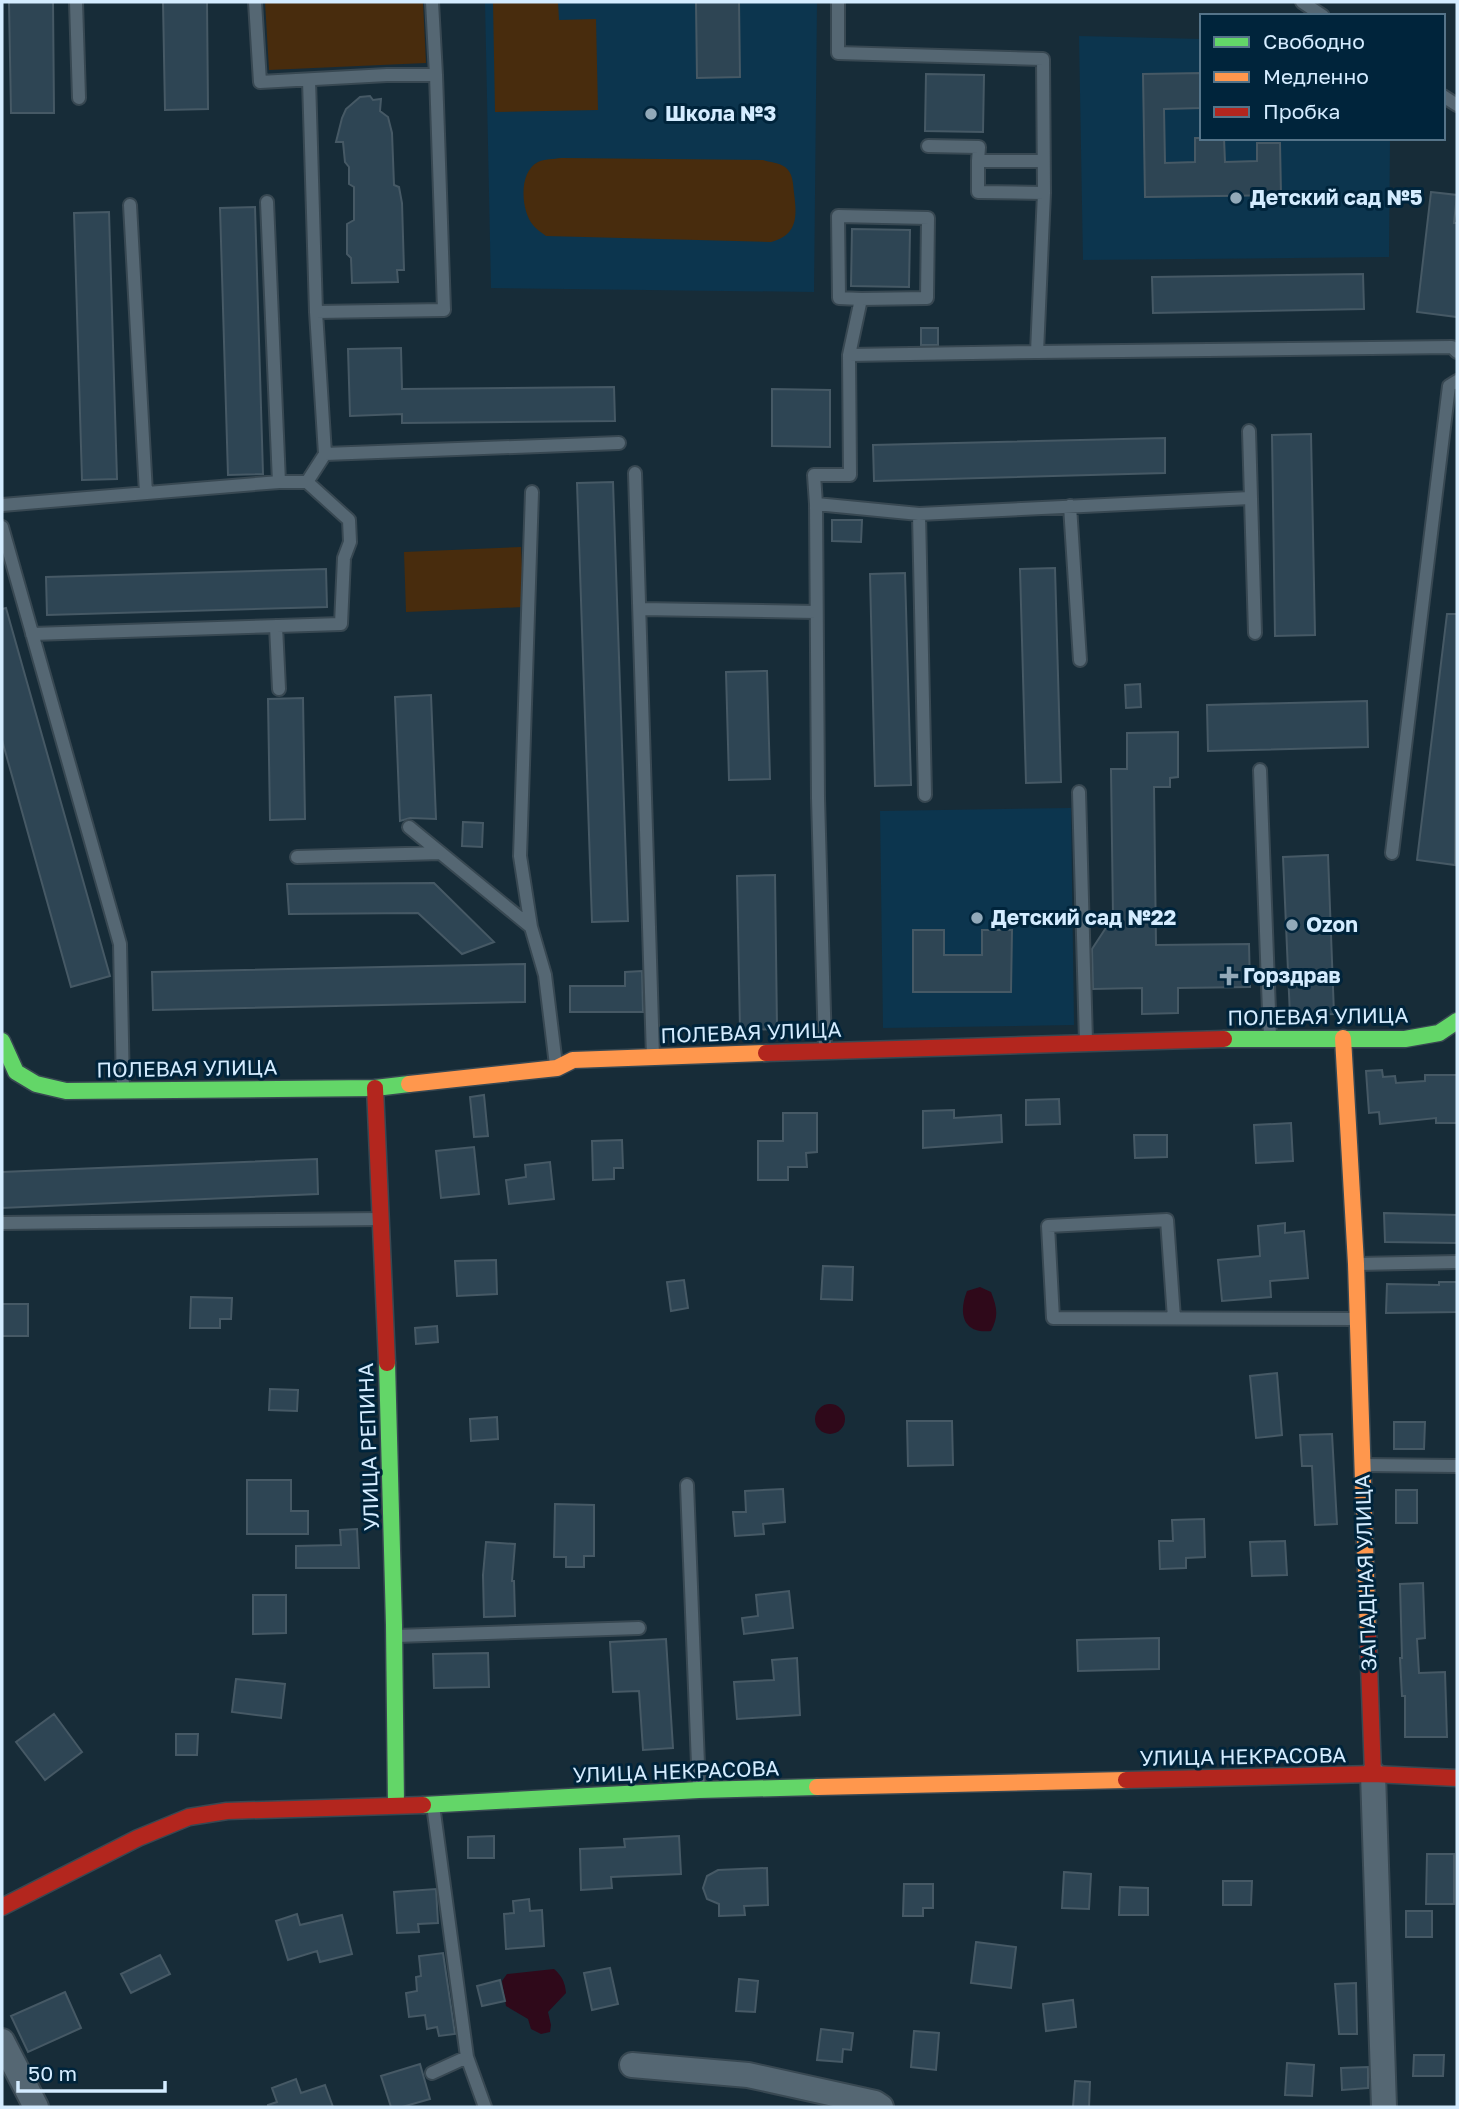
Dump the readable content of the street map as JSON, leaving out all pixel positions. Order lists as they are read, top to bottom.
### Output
{
  "streets": {
    "street": [
      "ПОЛЕВАЯ УЛИЦА",
      "УЛИЦА РЕПИНА",
      "ЗАПАДНАЯ УЛИЦА",
      "УЛИЦА НЕКРАСОВА"
    ]
  },
  "crossings": [
    ["ПОЛЕВАЯ УЛИЦА", "УЛИЦА РЕПИНА"],
    ["ПОЛЕВАЯ УЛИЦА", "ЗАПАДНАЯ УЛИЦА"],
    ["УЛИЦА РЕПИНА", "УЛИЦА НЕКРАСОВА"],
    ["ЗАПАДНАЯ УЛИЦА", "УЛИЦА НЕКРАСОВА"]
  ],
  "places": {
    "other": [
      "Школа №3",
      "Детский сад №5",
      "Детский сад №22",
      "Ozon"
    ],
    "health": ["Горздрав"]
  },
  "legend": ["Свободно", "Медленно", "Пробка"],
  "scale_bar": "50 m"
}
